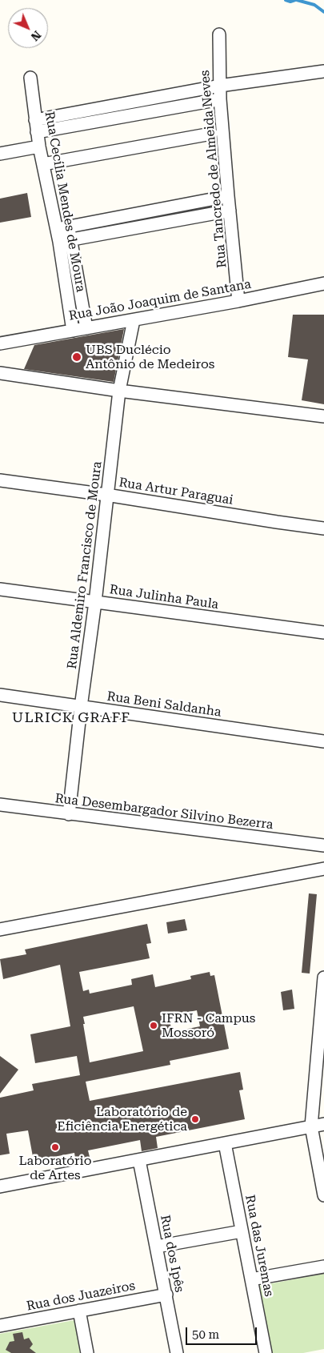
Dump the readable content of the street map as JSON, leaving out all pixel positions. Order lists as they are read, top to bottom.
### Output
{
  "streets": {
    "street": [
      "Rua Tancredo de Almeida Neves",
      "Rua Cecília Mendes de Moura",
      "Rua João Joaquim de Santana",
      "Rua Artur Paraguai",
      "Rua Aldemiro Francisco de Moura",
      "Rua Julinha Paula",
      "Rua Beni Saldanha",
      "Rua Desembargador Silvino Bezerra",
      "Rua das Juremas",
      "Rua dos Ipês",
      "Rua dos Juazeiros"
    ]
  },
  "crossings": [
    ["Rua Tancredo de Almeida Neves", "Rua João Joaquim de Santana"],
    ["Rua Cecília Mendes de Moura", "Rua João Joaquim de Santana"],
    ["Rua João Joaquim de Santana", "Rua Aldemiro Francisco de Moura"],
    ["Rua Artur Paraguai", "Rua Aldemiro Francisco de Moura"],
    ["Rua Aldemiro Francisco de Moura", "Rua Julinha Paula"],
    ["Rua Aldemiro Francisco de Moura", "Rua Beni Saldanha"],
    ["Rua Aldemiro Francisco de Moura", "Rua Desembargador Silvino Bezerra"],
    ["Rua dos Ipês", "Rua dos Juazeiros"]
  ],
  "districts": ["ULRICK GRAFF"],
  "places": [
    "UBS Duclécio Antônio de Medeiros",
    "IFRN - Campus Mossoró",
    "Laboratório de Eficiência Energética",
    "Laboratório de Artes"
  ],
  "scale_bar": "50 m",
  "north": "bottom right"
}
